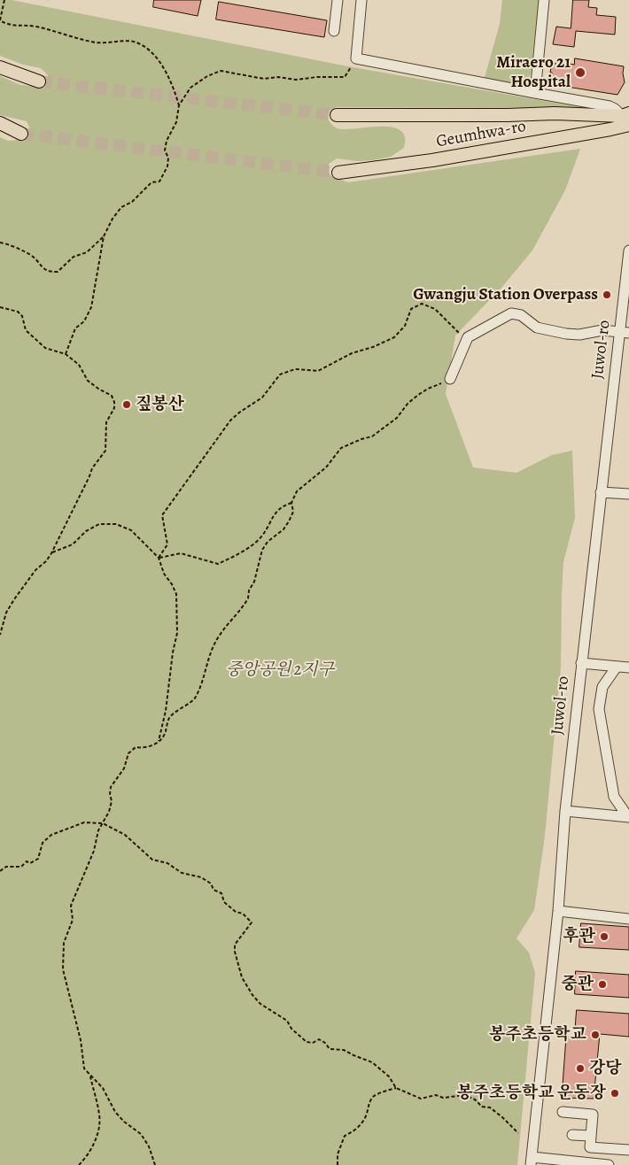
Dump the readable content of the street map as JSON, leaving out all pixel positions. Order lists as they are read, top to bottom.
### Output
{
  "streets": {
    "main road": ["Geumhwa-ro"],
    "street": ["Juwol-ro"]
  },
  "parks": ["중앙공원 2지구"],
  "places": [
    "Miraero 21 Hospital",
    "Gwangju Station Overpass",
    "짚봉산",
    "후관",
    "중관",
    "봉주초등학교",
    "강당",
    "봉주초등학교 운동장"
  ]
}
